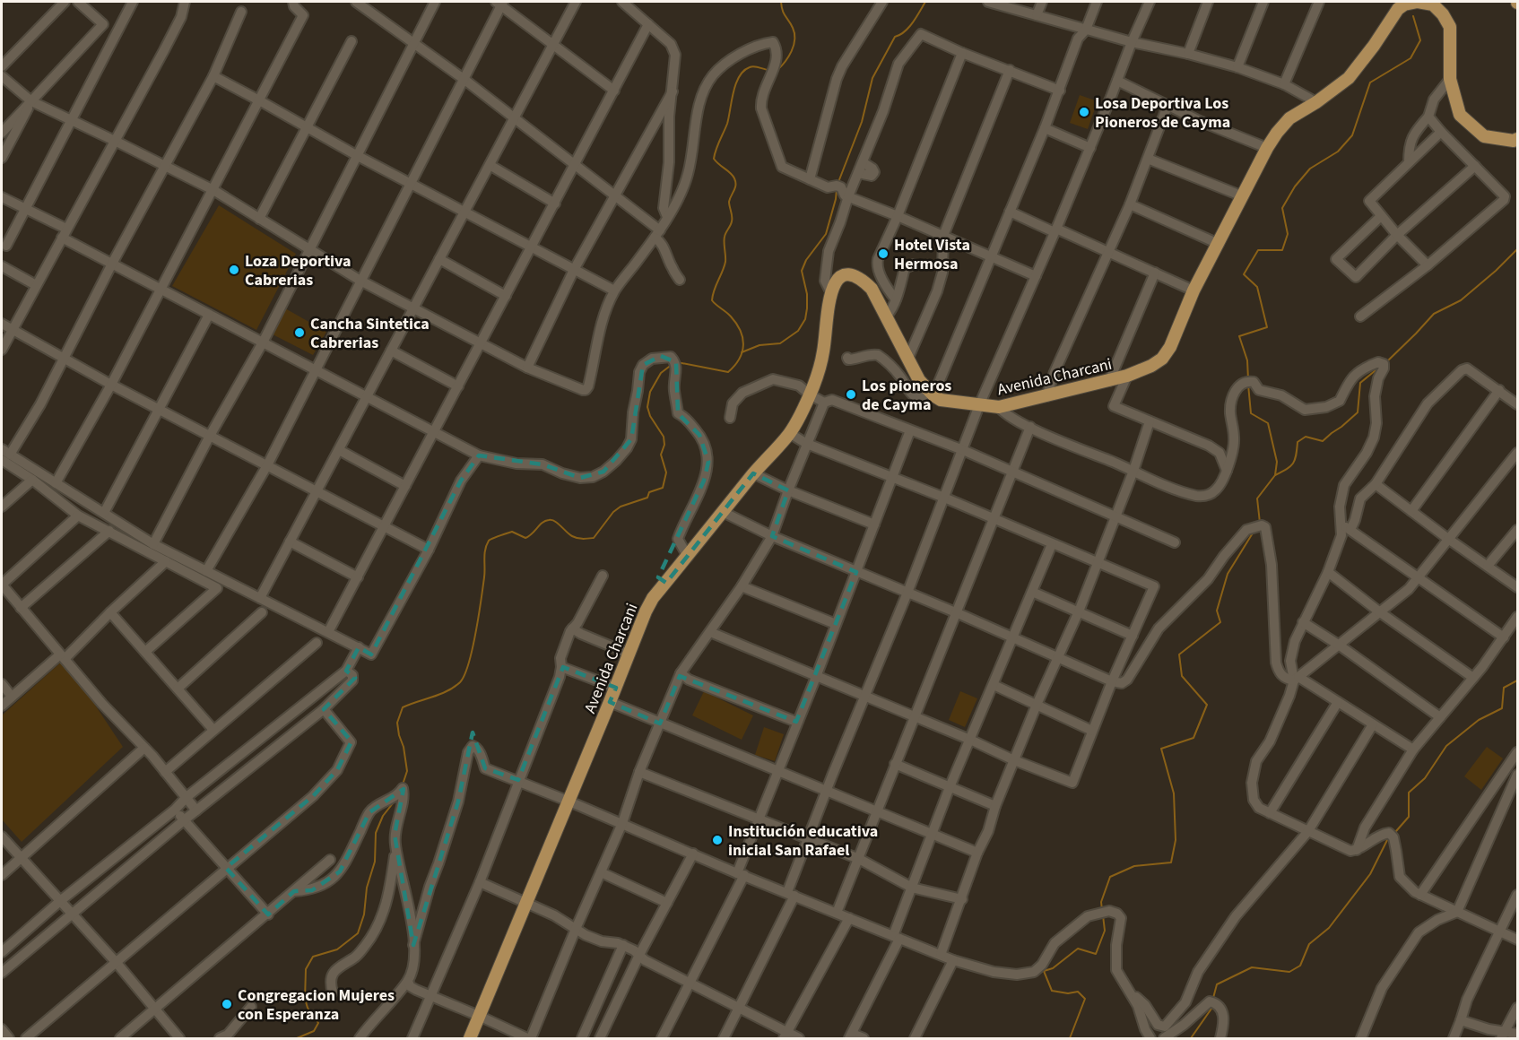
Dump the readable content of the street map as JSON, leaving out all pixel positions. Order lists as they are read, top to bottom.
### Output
{
  "streets": {
    "main road": ["Avenida Charcani"]
  },
  "places": [
    "Losa Deportiva Los Pioneros de Cayma",
    "Hotel Vista Hermosa",
    "Loza Deportiva Cabrerias",
    "Cancha Sintetica Cabrerias",
    "Los pioneros de Cayma",
    "Institución educativa inicial San Rafael",
    "Congregacion Mujeres con Esperanza"
  ]
}
